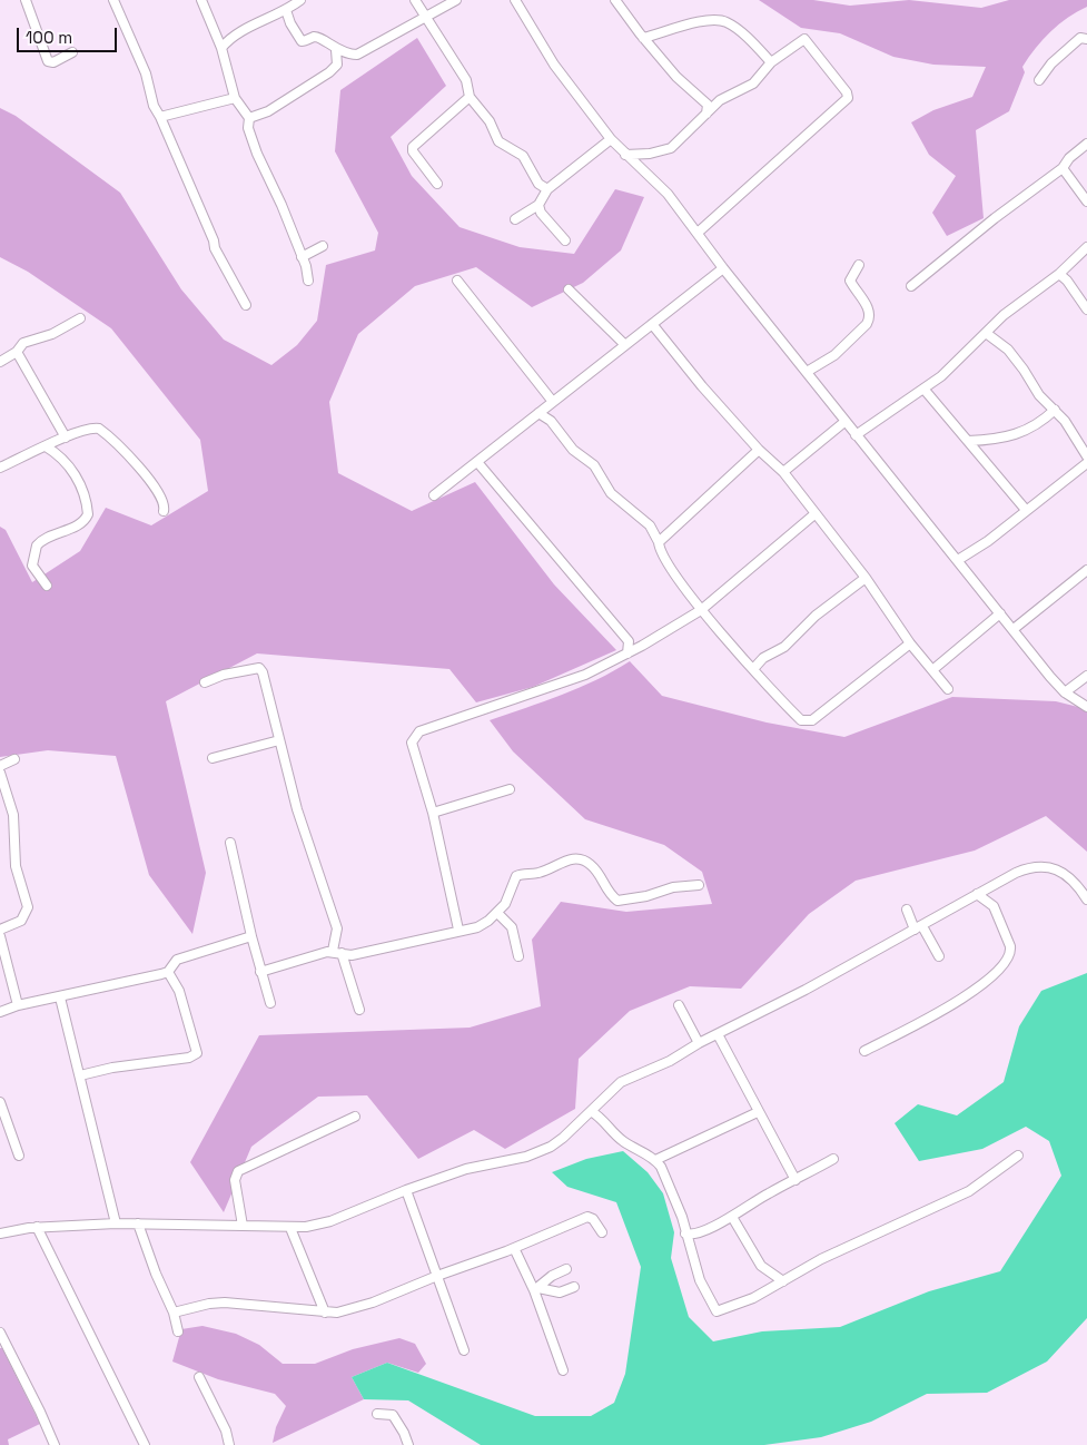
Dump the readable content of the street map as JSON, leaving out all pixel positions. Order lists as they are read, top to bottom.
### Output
{
  "scale_bar": "100 m"
}
